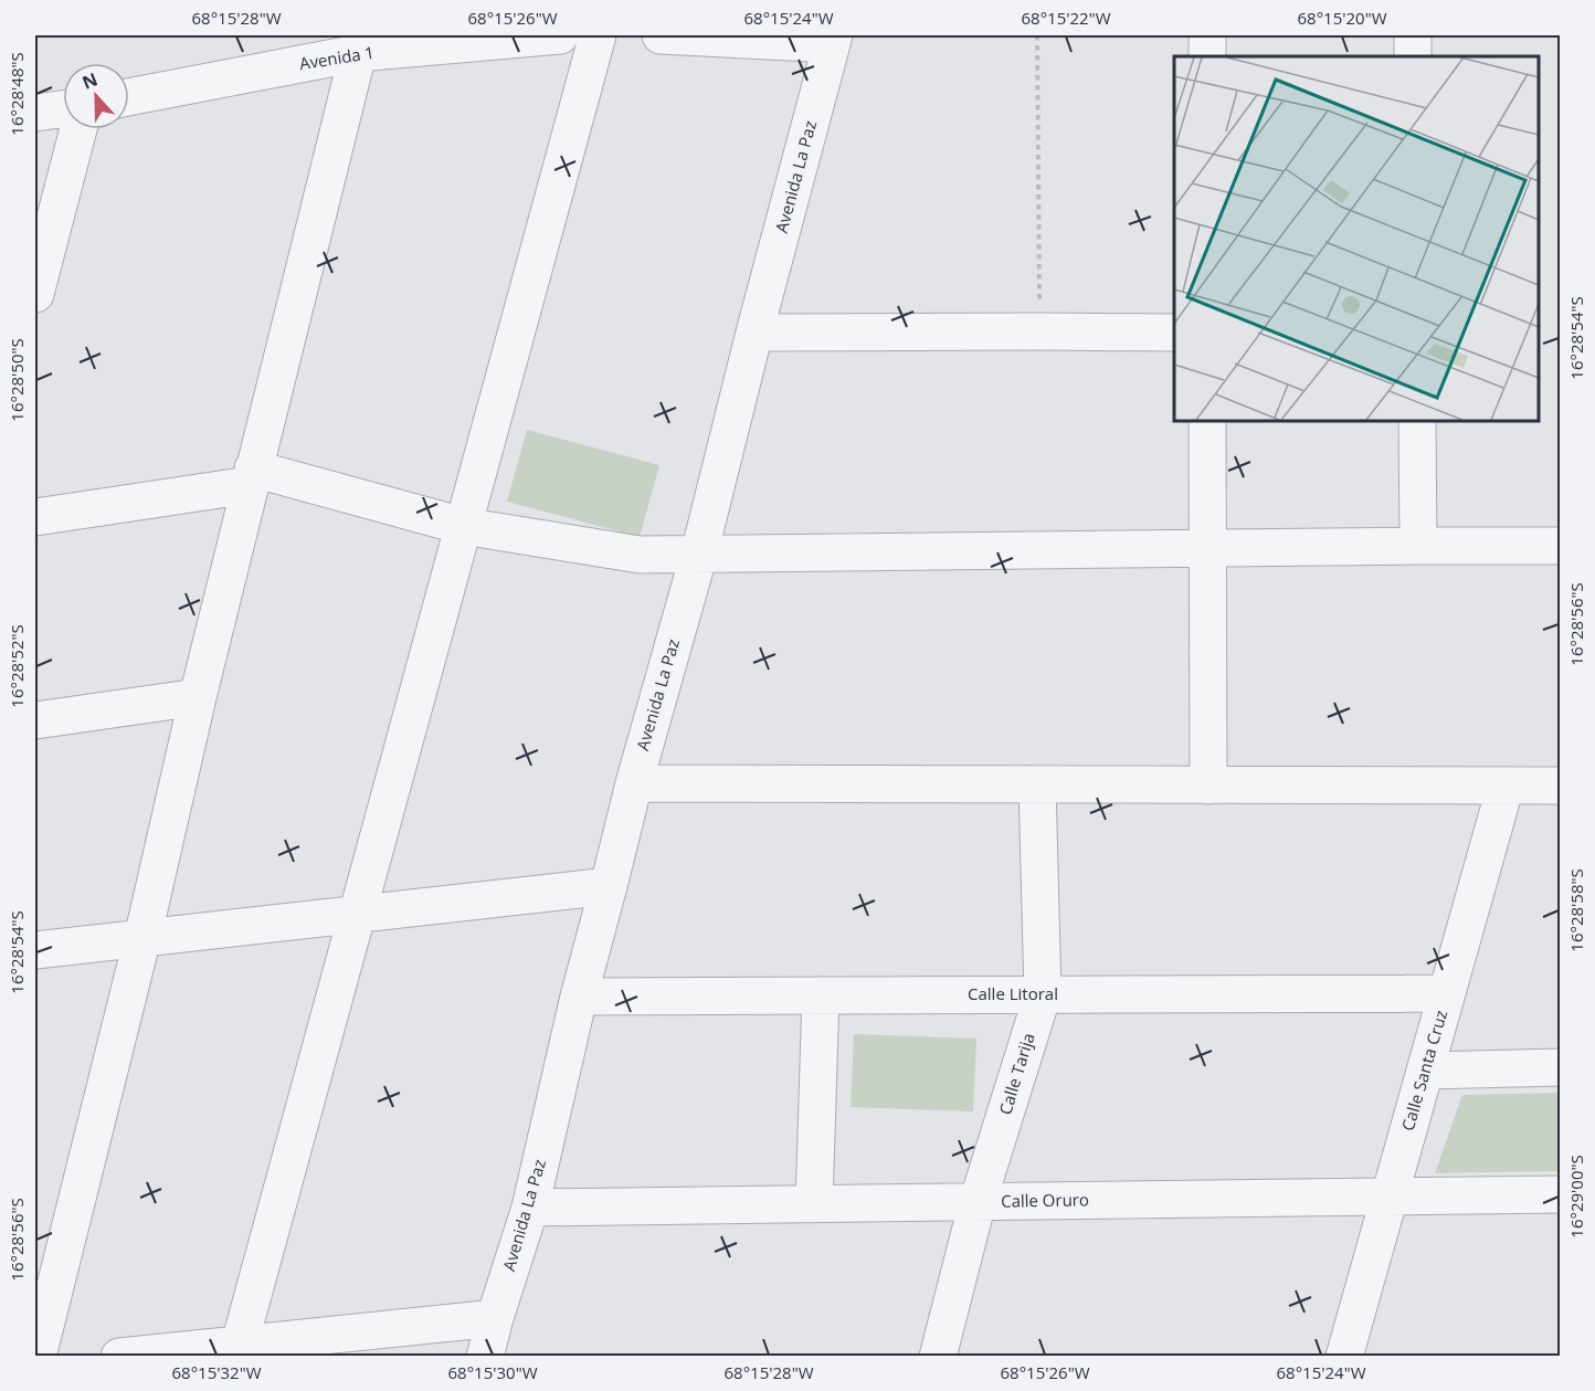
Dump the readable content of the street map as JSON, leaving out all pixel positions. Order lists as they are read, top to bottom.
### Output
{
  "streets": {
    "street": [
      "Avenida 1",
      "Avenida La Paz",
      "Calle Litoral",
      "Calle Santa Cruz",
      "Calle Tarija",
      "Calle Oruro"
    ]
  },
  "crossings": [
    ["Avenida La Paz", "Calle Litoral"],
    ["Avenida La Paz", "Calle Oruro"],
    ["Calle Litoral", "Calle Santa Cruz"],
    ["Calle Litoral", "Calle Tarija"],
    ["Calle Santa Cruz", "Calle Oruro"],
    ["Calle Tarija", "Calle Oruro"]
  ],
  "north": "top",
  "coordinates": [
    "68°15'28\"W",
    "68°15'26\"W",
    "68°15'24\"W",
    "68°15'22\"W",
    "68°15'20\"W",
    "16°28'48\"S",
    "16°28'54\"S",
    "16°28'50\"S",
    "16°28'56\"S",
    "16°28'52\"S",
    "16°28'58\"S",
    "16°29'00\"S",
    "68°15'32\"W",
    "68°15'30\"W"
  ]
}
